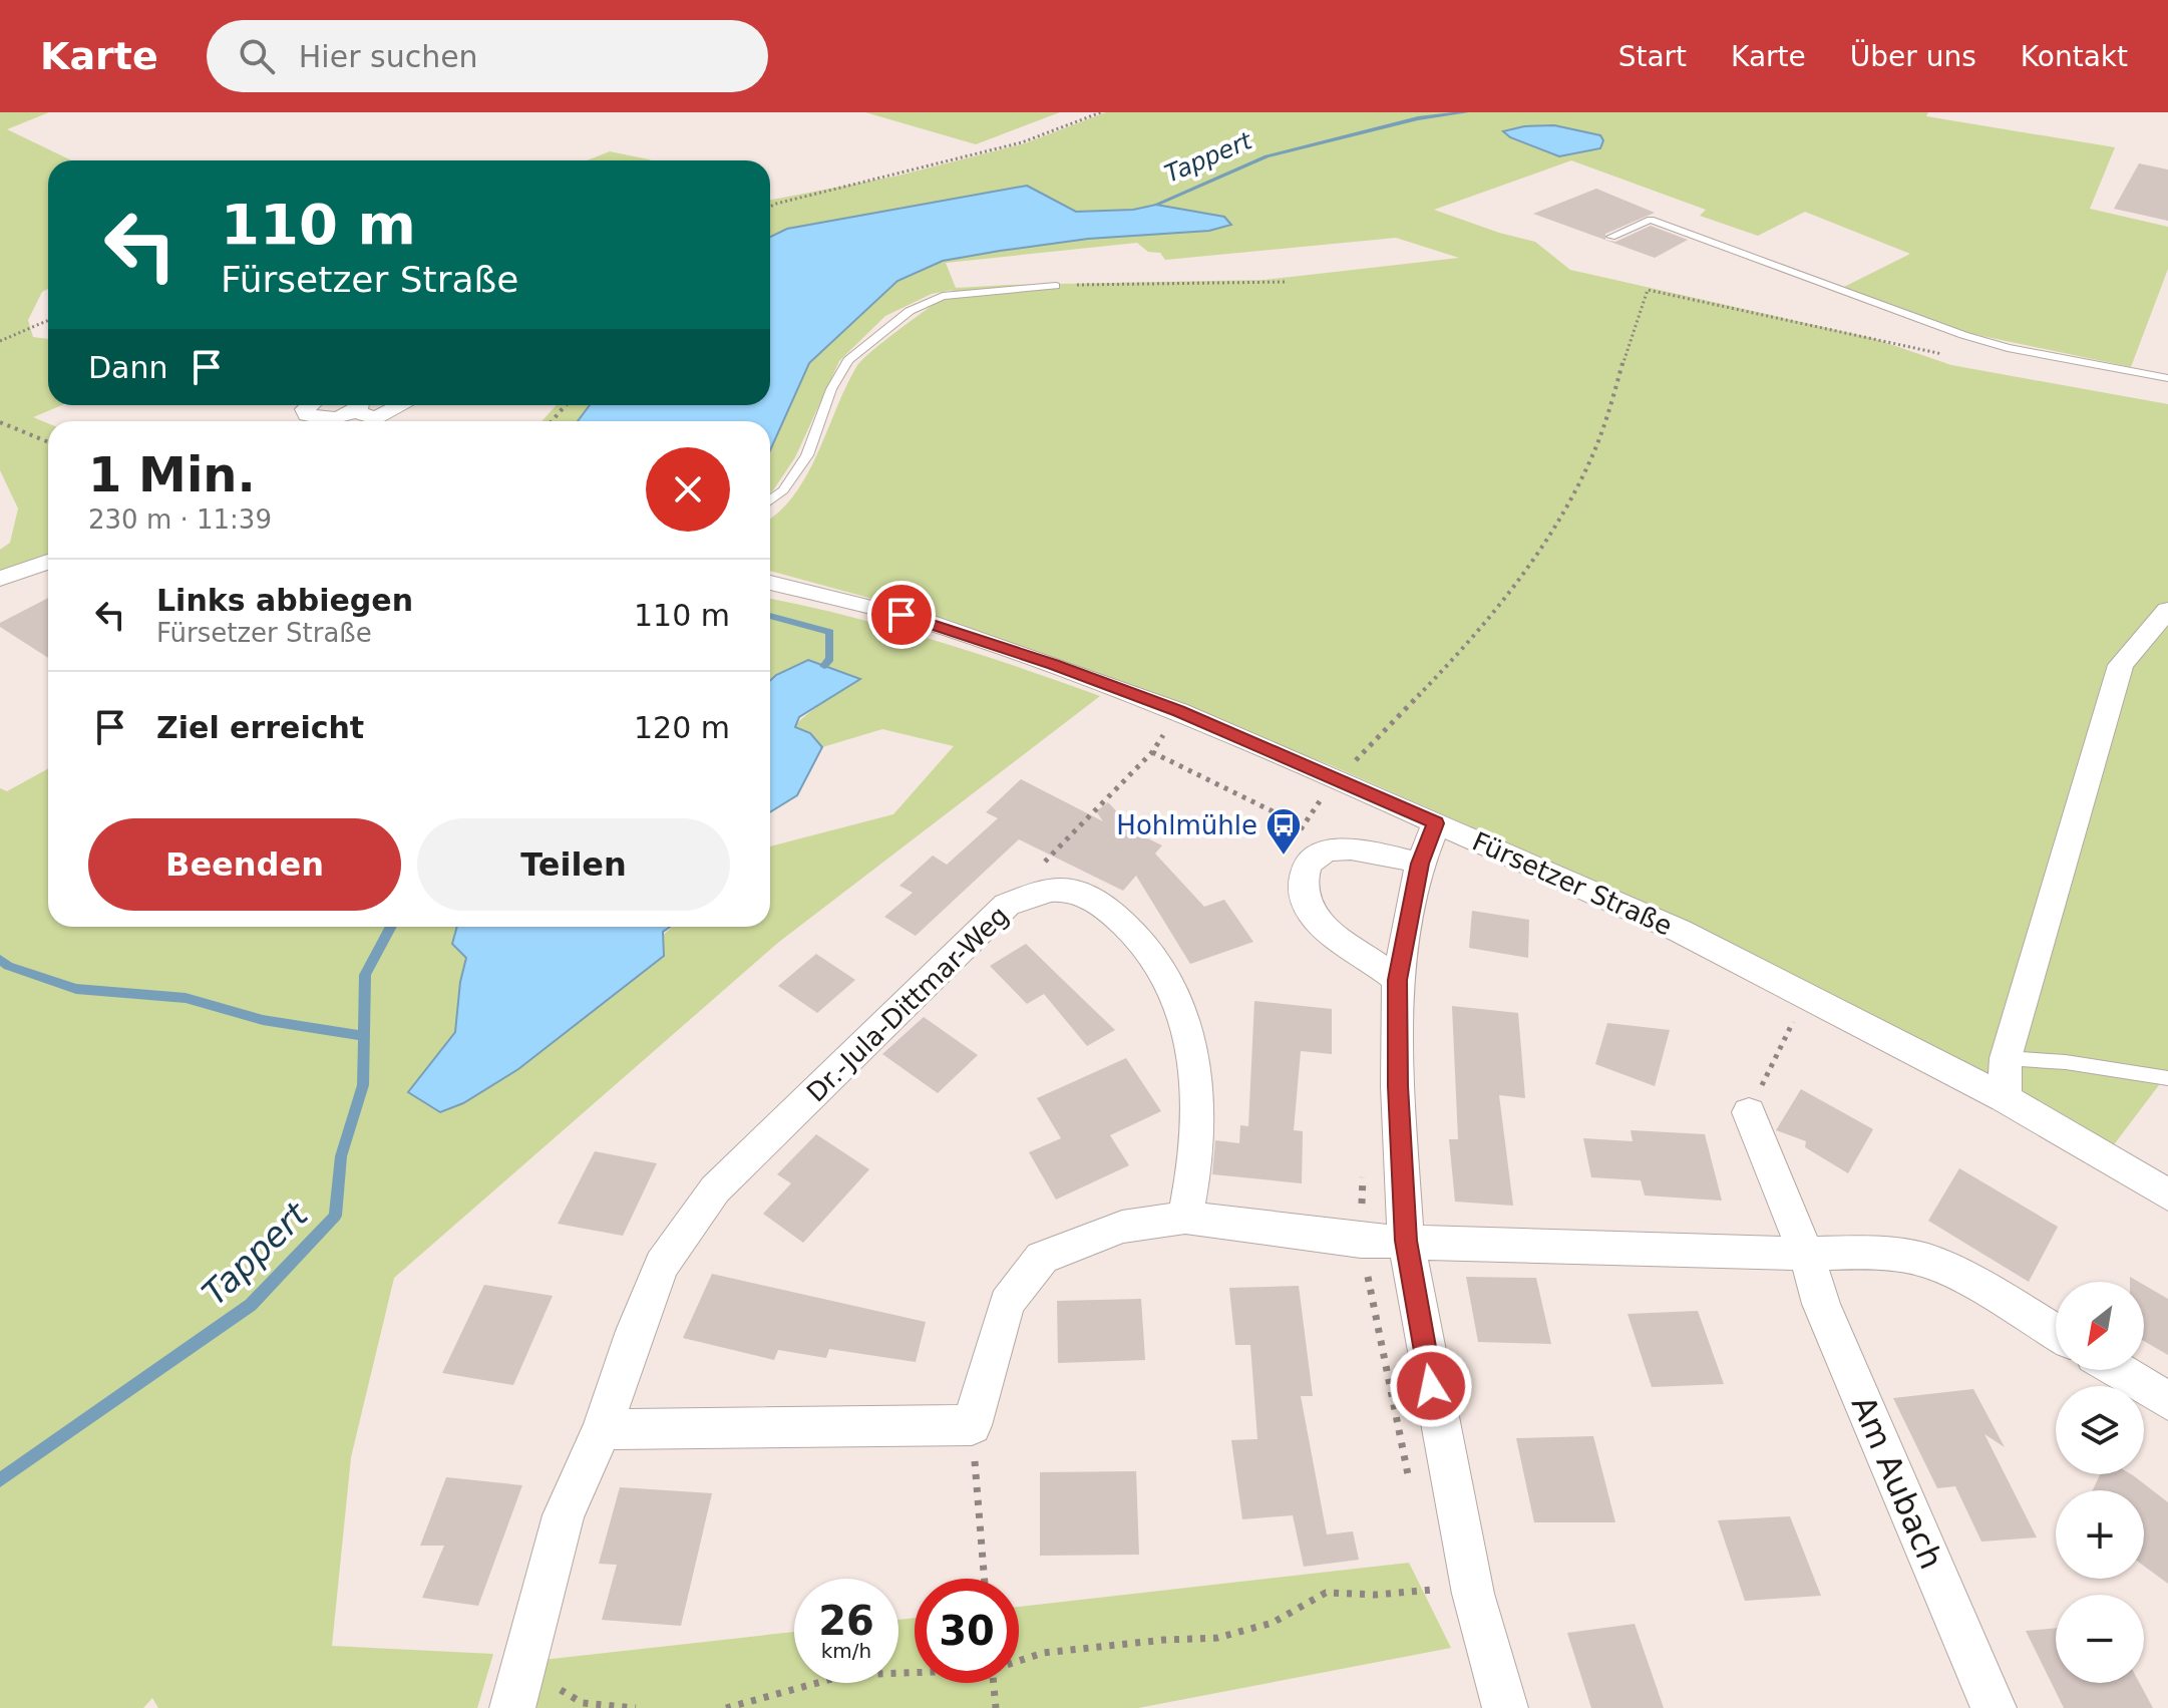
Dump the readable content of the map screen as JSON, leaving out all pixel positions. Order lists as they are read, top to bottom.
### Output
{
  "streets": {
    "street": ["Fürsetzer Straße", "Dr.-Jula-Dittmar-Weg", "Am Aubach"]
  },
  "water": ["Tappert"],
  "places": {
    "bus stop": ["Hohlmühle"]
  },
  "north": "bottom left",
  "page": {
    "header": "Karte",
    "search": "Hier suchen",
    "nav": [
      "Start",
      "Karte",
      "Über uns",
      "Kontakt"
    ],
    "turn": ["110 m", "Fürsetzer Straße"],
    "then": "Dann",
    "heading": ["1 Min.", "230 m · 11:39"],
    "list": [
      {
        "name": "Links abbiegen",
        "note": "Fürsetzer Straße",
        "value": "110 m"
      },
      {
        "name": "Ziel erreicht",
        "value": "120 m"
      }
    ],
    "buttons": ["Beenden", "Teilen"],
    "map_buttons": ["+", "−"],
    "speed": "26 km/h",
    "limit": "30"
  }
}
